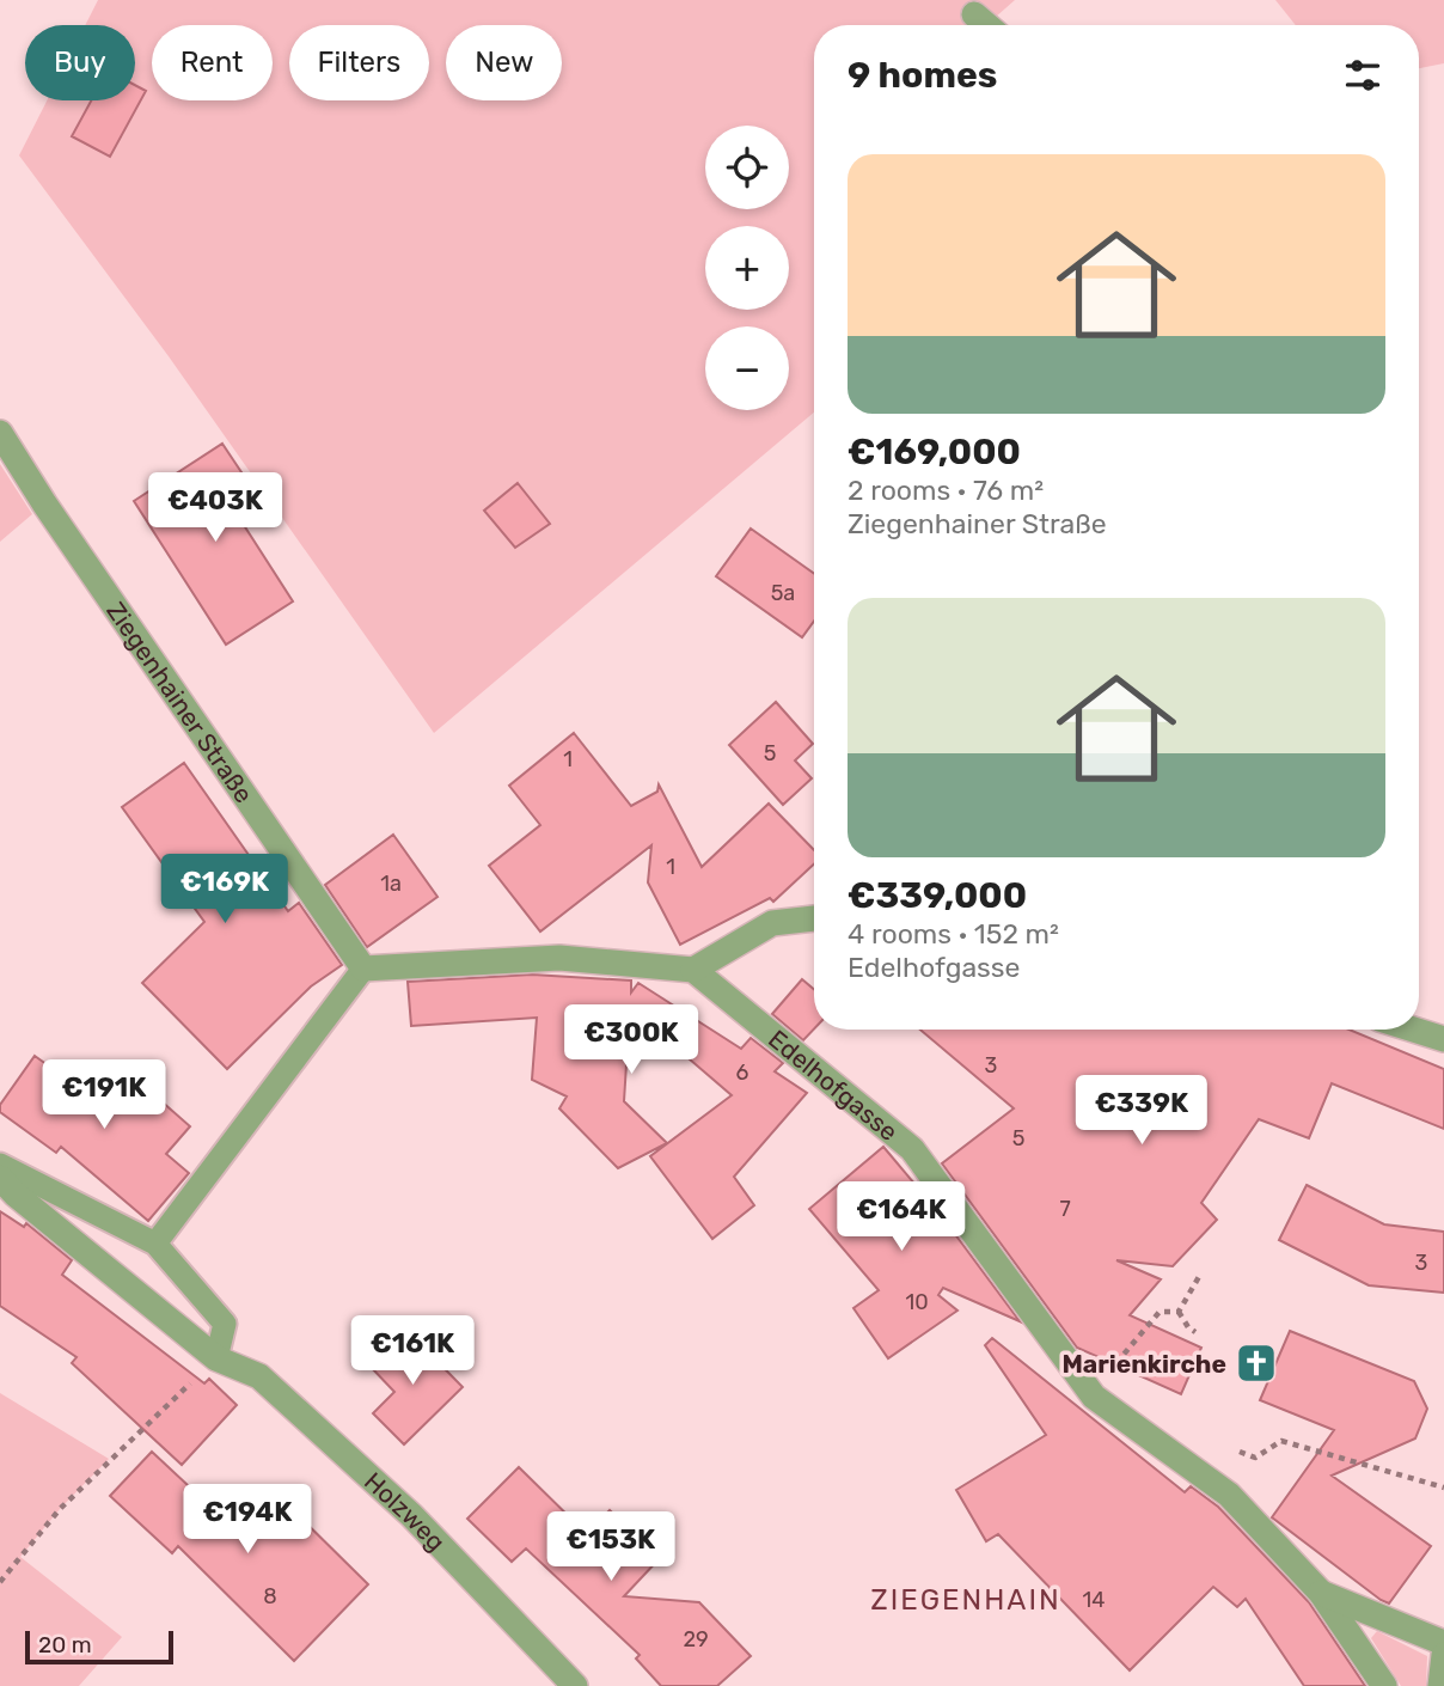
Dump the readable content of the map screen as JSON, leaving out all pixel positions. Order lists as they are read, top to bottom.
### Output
{
  "streets": {
    "street": ["Ziegenhainer Straße", "Edelhofgasse", "Holzweg"]
  },
  "districts": ["ZIEGENHAIN"],
  "places": {
    "church": ["Marienkirche"]
  },
  "house_numbers": [
    "5a",
    "5",
    "1",
    "1",
    "1a",
    "3",
    "6",
    "5",
    "7",
    "3",
    "10",
    "8",
    "14",
    "29"
  ],
  "scale_bar": "20 m",
  "page": {
    "chip": [
      "Buy",
      "Rent",
      "Filters",
      "New"
    ],
    "heading": "9 homes",
    "map_buttons": ["+", "−"],
    "list": [
      {
        "name": "€169,000",
        "note": "2 rooms · 76 m² · Ziegenhainer Straße"
      },
      {
        "name": "€339,000",
        "note": "4 rooms · 152 m² · Edelhofgasse"
      }
    ],
    "price": [
      "€403K",
      "€169K",
      "€300K",
      "€191K",
      "€339K",
      "€164K",
      "€161K",
      "€194K",
      "€153K"
    ],
    "scale": "20 m"
  }
}
